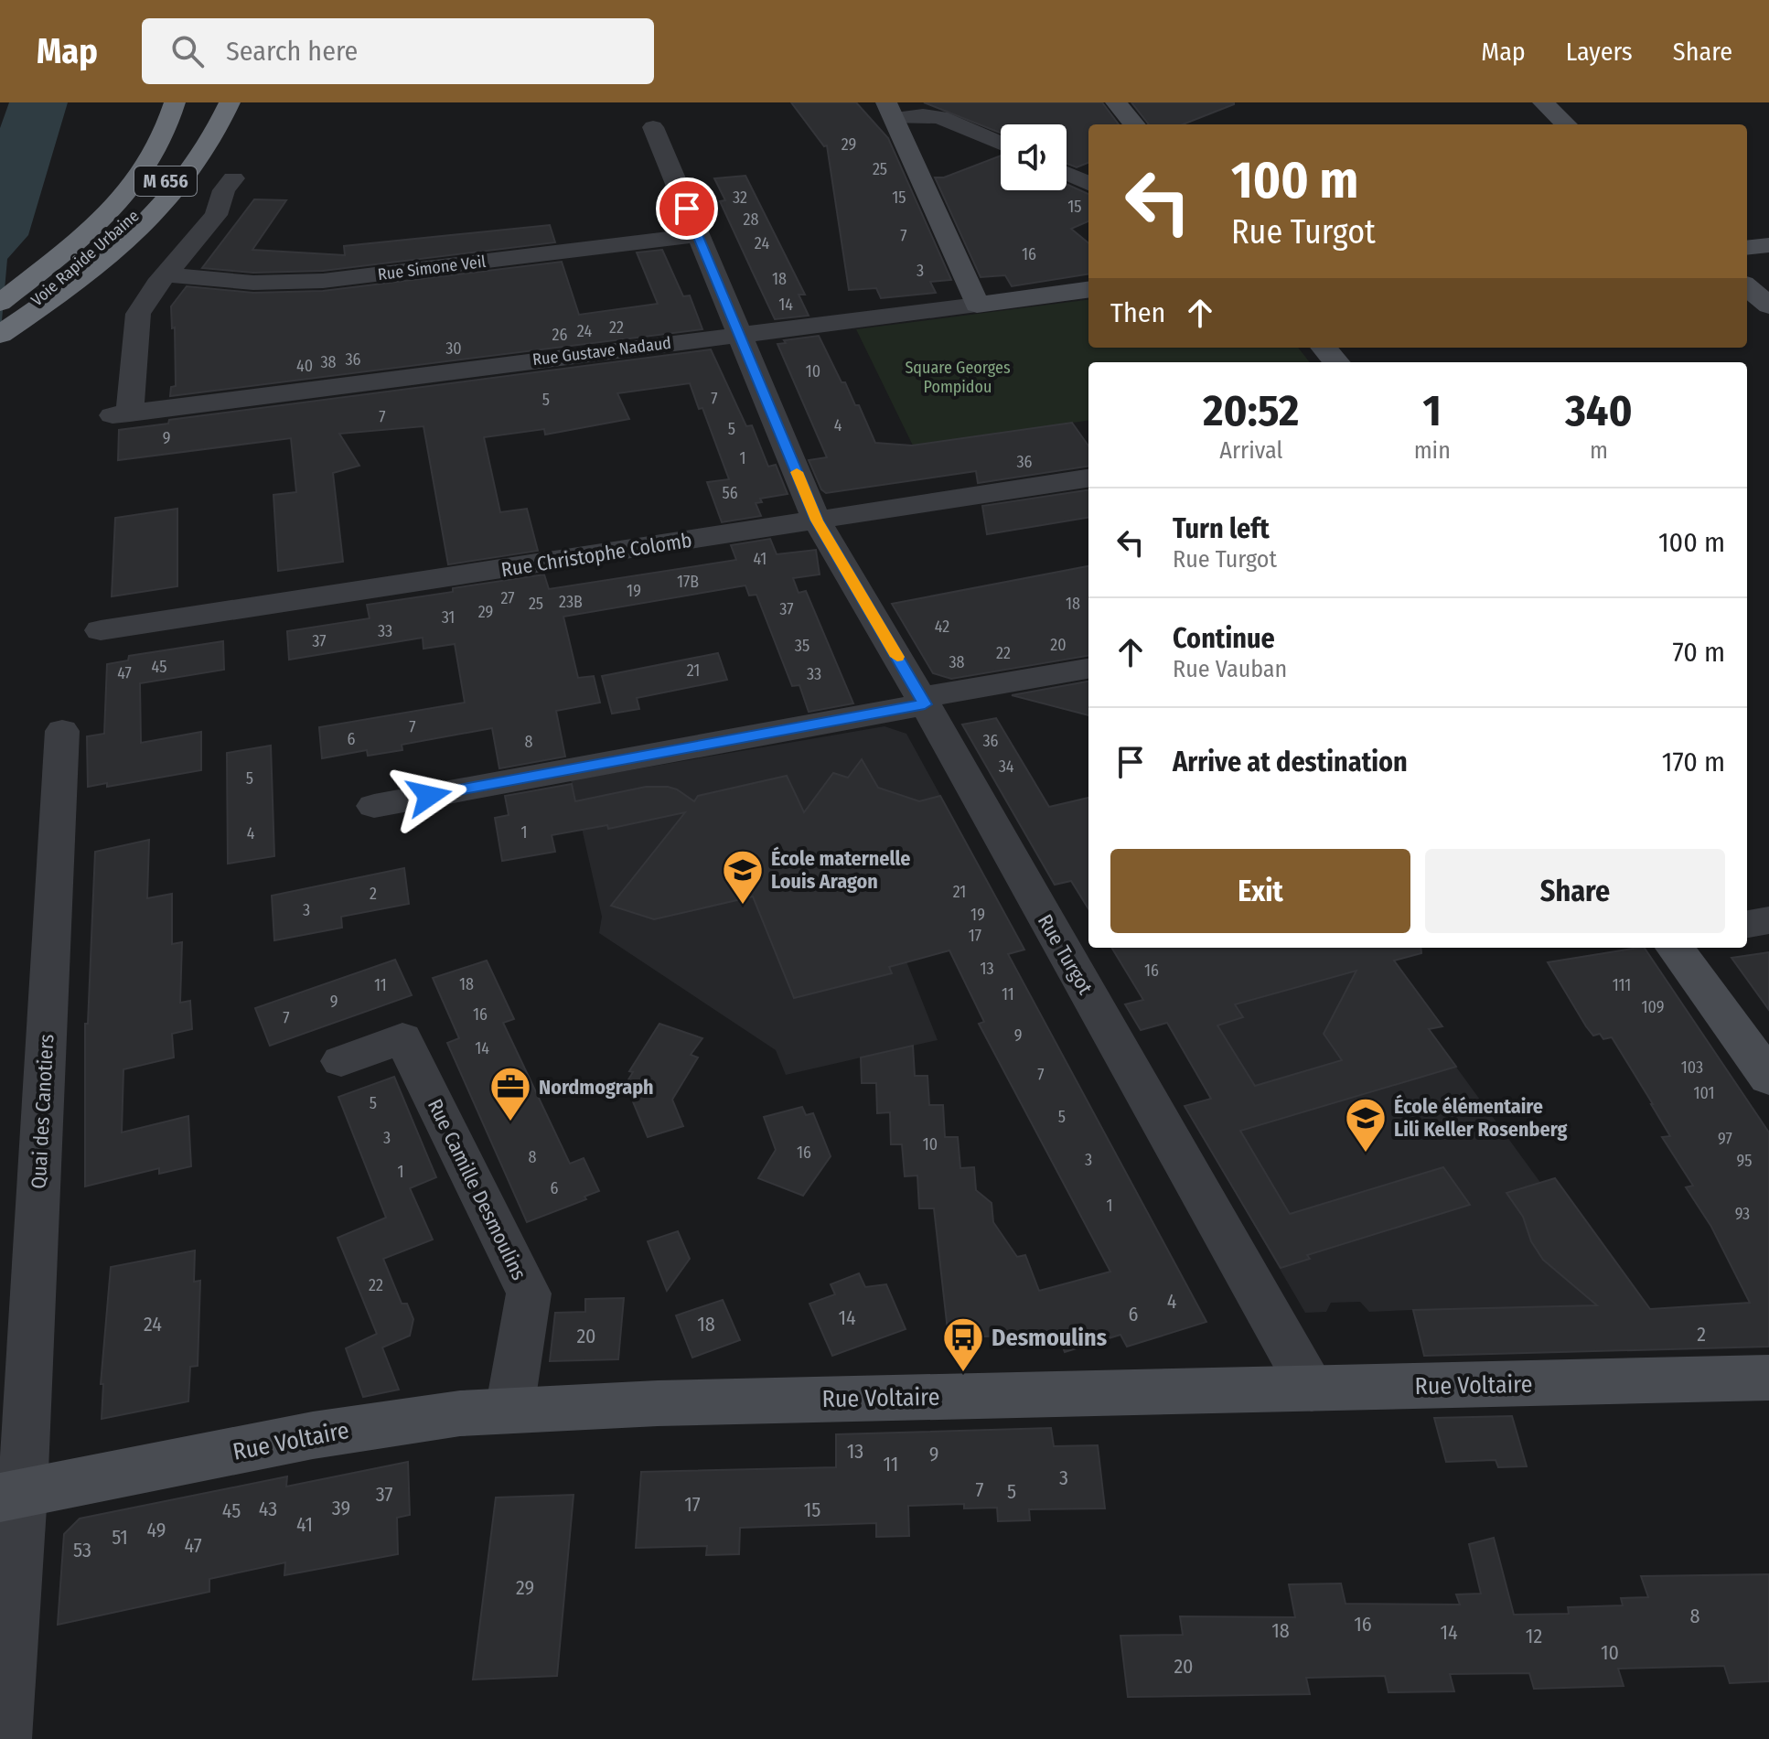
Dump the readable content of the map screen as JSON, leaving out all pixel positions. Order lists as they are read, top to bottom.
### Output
{
  "streets": {
    "highway": ["M 656", "Voie Rapide Urbaine"],
    "street": [
      "Rue Simone Veil",
      "Rue Gustave Nadaud",
      "Rue Christophe Colomb",
      "Rue Turgot",
      "Quai des Canotiers",
      "Rue Camille Desmoulins",
      "Rue Voltaire"
    ]
  },
  "crossings": [
    ["Rue Simone Veil", "Rue Gustave Nadaud"],
    ["Rue Simone Veil", "Rue Turgot"],
    ["Rue Gustave Nadaud", "Rue Turgot"],
    ["Rue Christophe Colomb", "Rue Turgot"],
    ["Rue Turgot", "Rue Voltaire"],
    ["Quai des Canotiers", "Rue Voltaire"],
    ["Rue Camille Desmoulins", "Rue Voltaire"]
  ],
  "parks": ["Square Georges Pompidou"],
  "places": {
    "school or university": ["École maternelle Louis Aragon", "École élémentaire Lili Keller Rosenberg"],
    "office": ["Nordmograph"],
    "bus stop": ["Desmoulins"]
  },
  "house_numbers": [
    "29",
    "25",
    "32",
    "15",
    "15",
    "28",
    "7",
    "24",
    "16",
    "3",
    "18",
    "14",
    "22",
    "24",
    "26",
    "30",
    "36",
    "38",
    "40",
    "10",
    "7",
    "5",
    "7",
    "4",
    "5",
    "9",
    "1",
    "36",
    "56",
    "41",
    "17B",
    "19",
    "27",
    "23B",
    "25",
    "18",
    "37",
    "29",
    "31",
    "42",
    "33",
    "37",
    "20",
    "35",
    "22",
    "38",
    "45",
    "21",
    "47",
    "33",
    "7",
    "6",
    "36",
    "8",
    "34",
    "5",
    "1",
    "4",
    "21",
    "2",
    "3",
    "19",
    "17",
    "13",
    "16",
    "18",
    "11",
    "111",
    "11",
    "9",
    "109",
    "16",
    "7",
    "9",
    "14",
    "103",
    "7",
    "101",
    "5",
    "5",
    "3",
    "97",
    "10",
    "16",
    "8",
    "3",
    "95",
    "1",
    "6",
    "1",
    "93",
    "22",
    "4",
    "6",
    "14",
    "24",
    "18",
    "2",
    "20",
    "13",
    "9",
    "11",
    "3",
    "7",
    "5",
    "37",
    "17",
    "39",
    "43",
    "15",
    "45",
    "41",
    "49",
    "51",
    "47",
    "53",
    "29",
    "8",
    "16",
    "18",
    "14",
    "12",
    "10",
    "20"
  ],
  "page": {
    "header": "Map",
    "search": "Search here",
    "nav": ["Map", "Layers", "Share"],
    "turn": ["100 m", "Rue Turgot"],
    "then": "Then",
    "eta": [
      "20:52",
      "Arrival",
      "1",
      "min",
      "340",
      "m"
    ],
    "list": [
      {
        "name": "Turn left",
        "note": "Rue Turgot",
        "value": "100 m"
      },
      {
        "name": "Continue",
        "note": "Rue Vauban",
        "value": "70 m"
      },
      {
        "name": "Arrive at destination",
        "value": "170 m"
      }
    ],
    "buttons": ["Exit", "Share"]
  }
}
